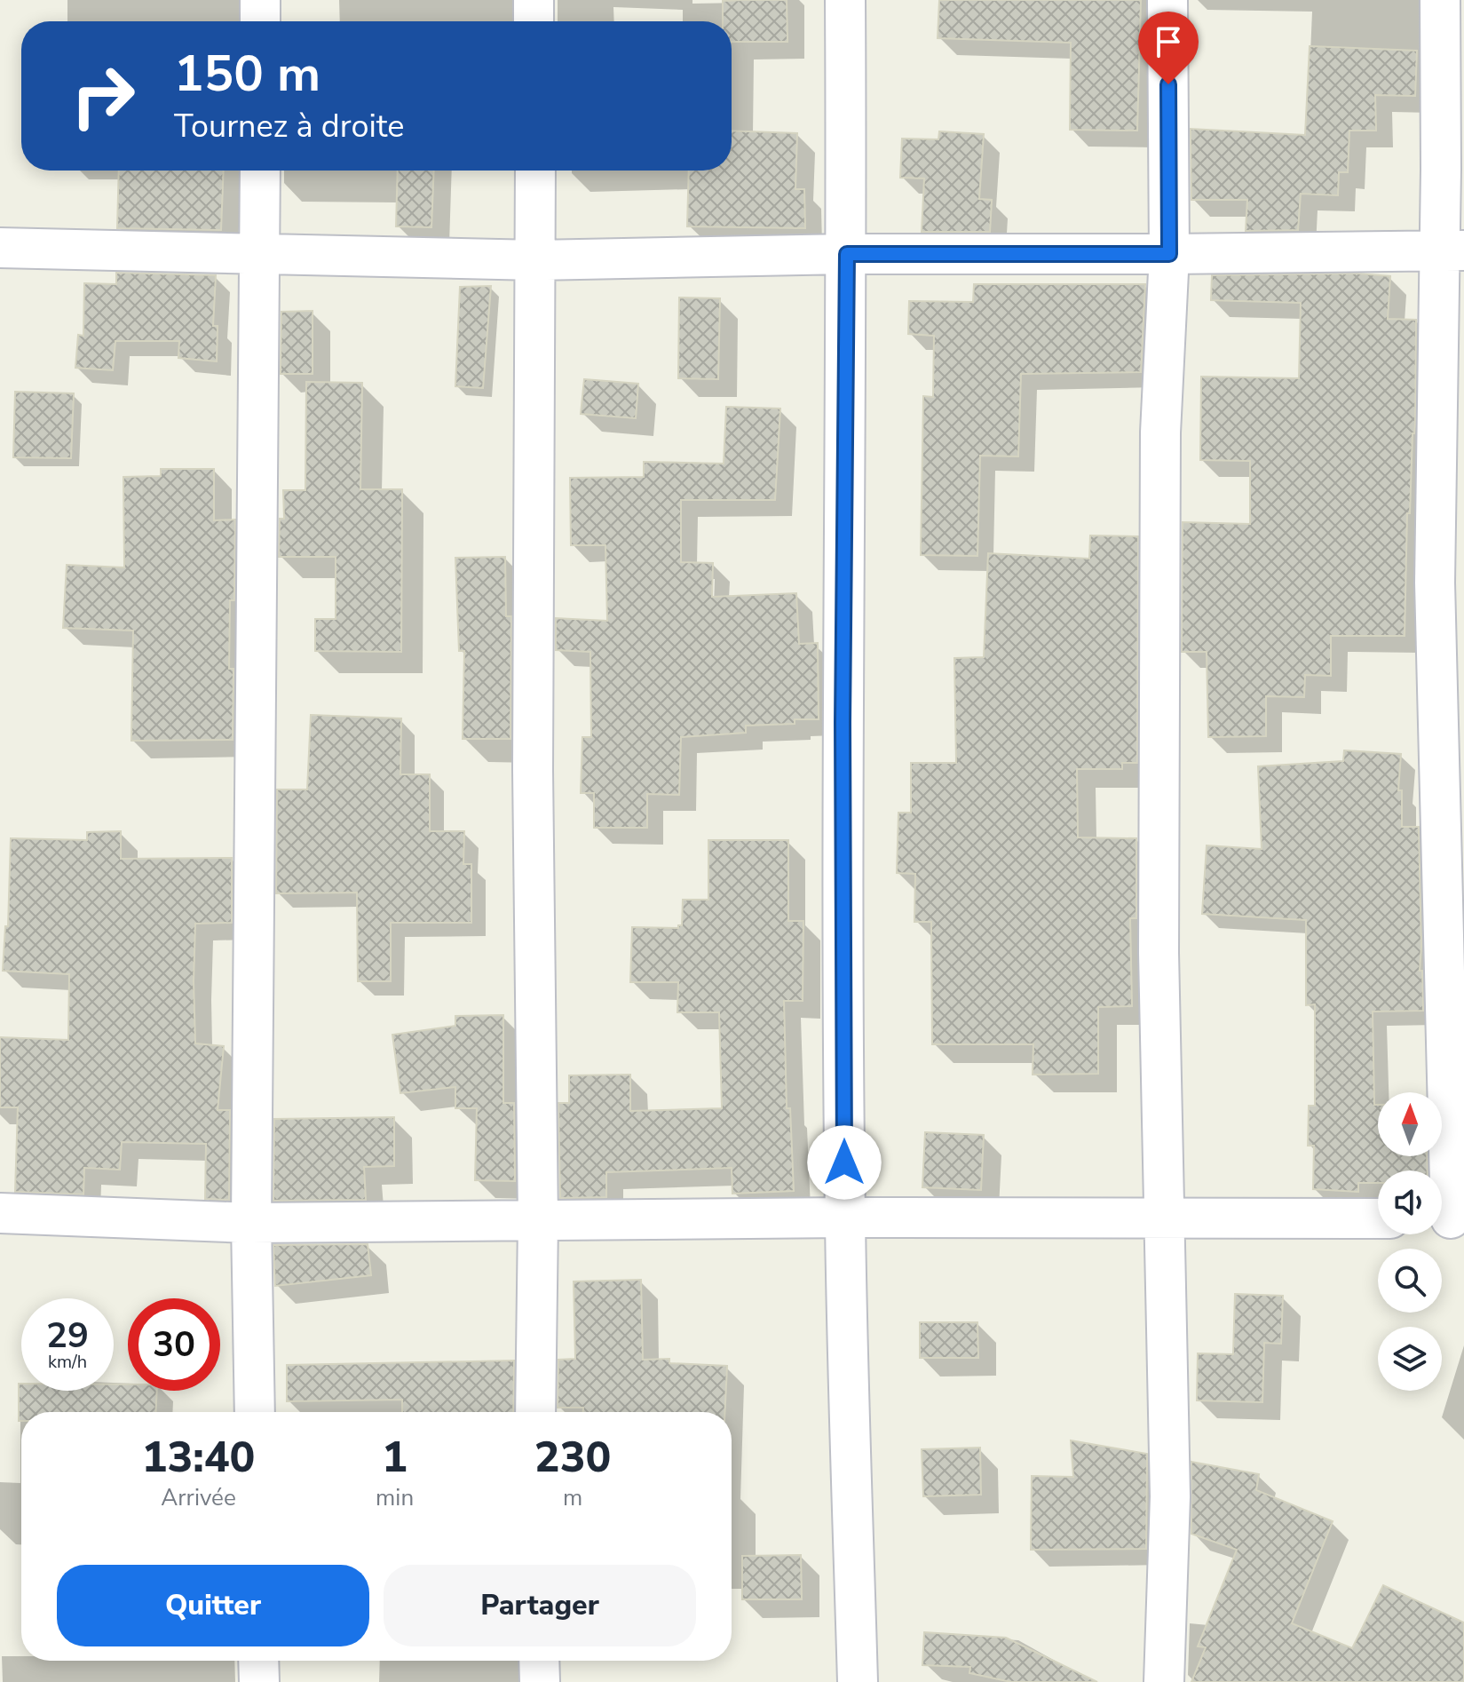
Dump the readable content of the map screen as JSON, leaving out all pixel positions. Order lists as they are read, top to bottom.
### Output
{
  "north": "top",
  "page": {
    "turn": ["150 m", "Tournez à droite"],
    "speed": "29 km/h",
    "limit": "30",
    "eta": [
      "13:40",
      "Arrivée",
      "1",
      "min",
      "230",
      "m"
    ],
    "buttons": ["Quitter", "Partager"]
  }
}
